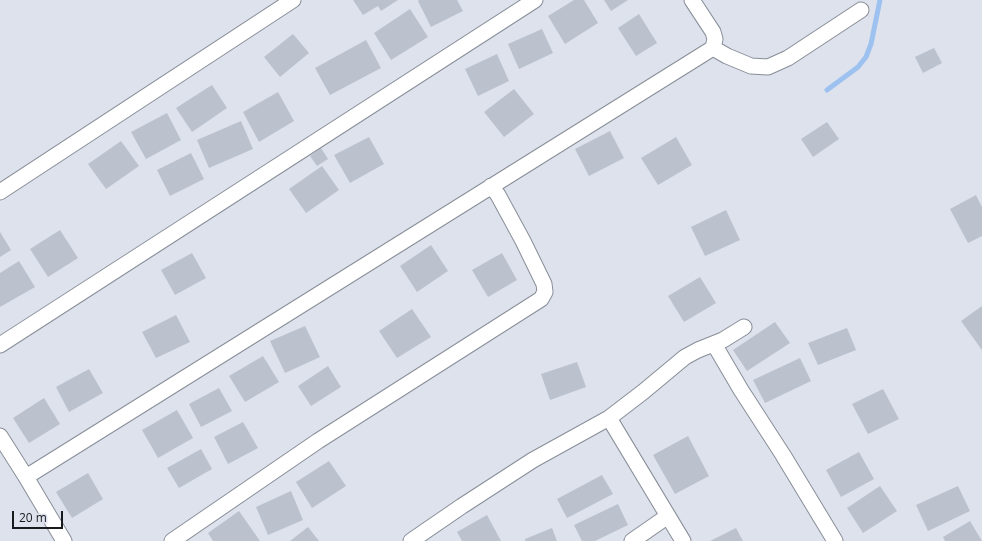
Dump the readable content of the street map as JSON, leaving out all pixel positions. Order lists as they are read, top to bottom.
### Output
{
  "scale_bar": "20 m"
}
